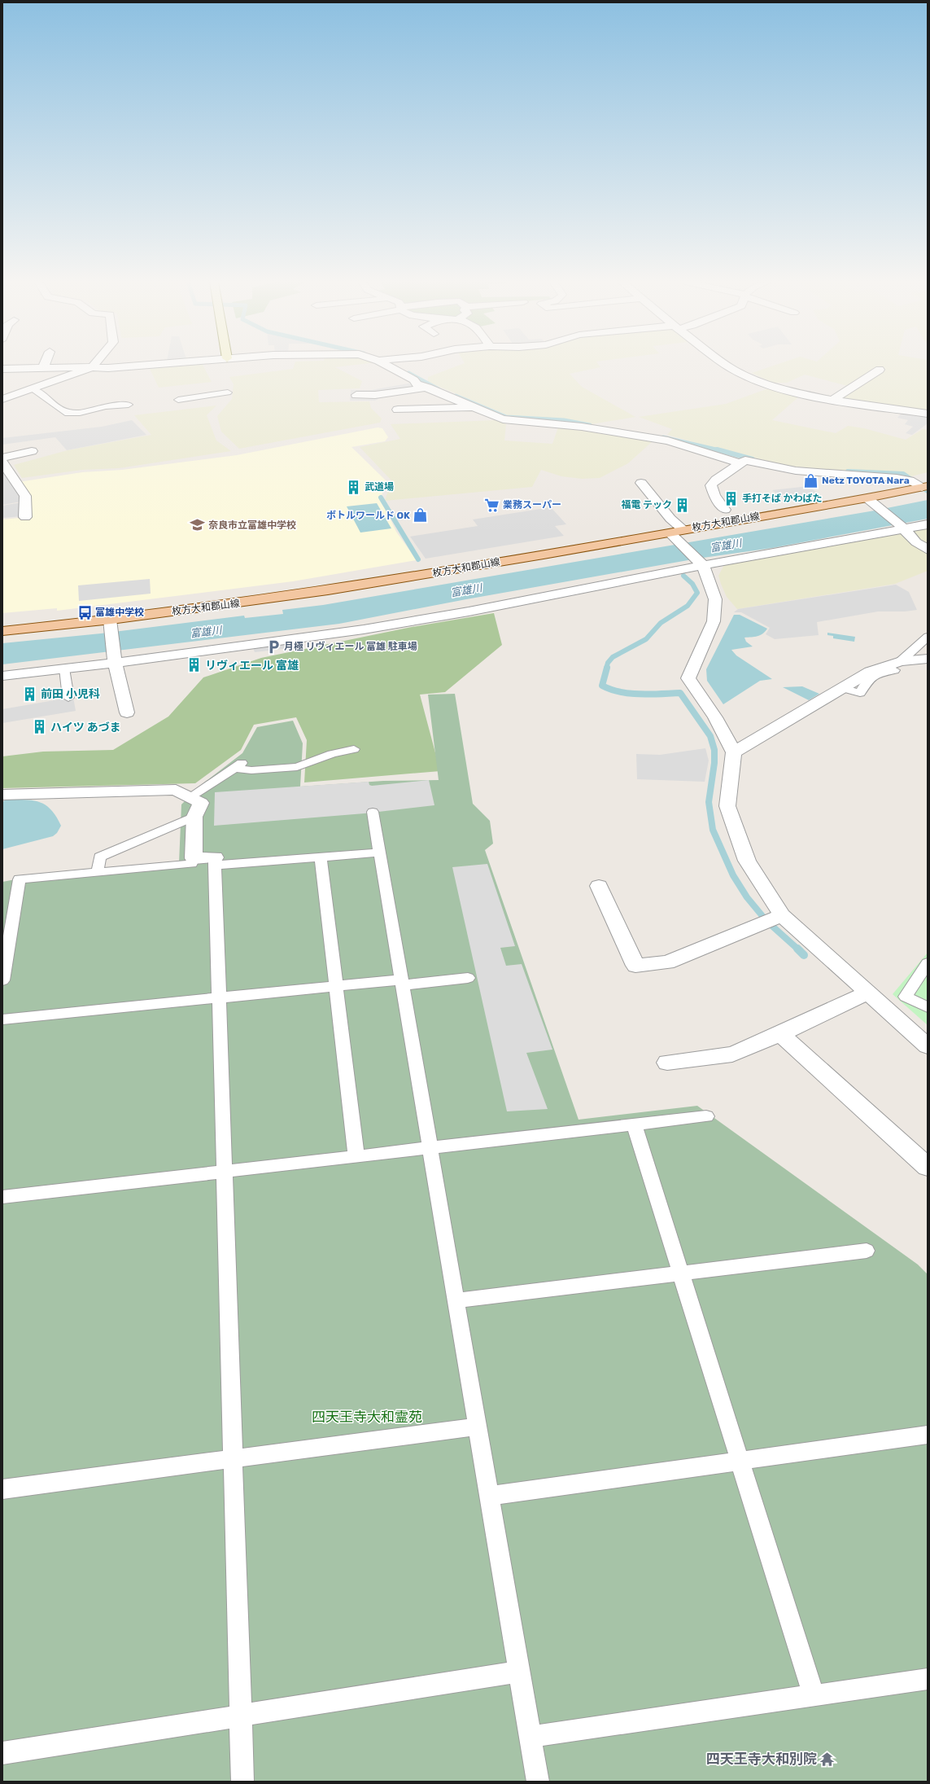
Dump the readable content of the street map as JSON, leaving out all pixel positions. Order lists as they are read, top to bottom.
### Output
{
  "streets": {
    "main road": ["枚方大和郡山線"]
  },
  "water": ["富雄川"],
  "parks": ["四天王寺大和霊苑"],
  "places": {
    "shop": ["Netz TOYOTA Nara", "ボトルワールド OK"],
    "building": [
      "武道場",
      "手打そば かわばた",
      "福電 テック",
      "リヴィエール 富雄",
      "前田 小児科",
      "ハイツ あづま"
    ],
    "supermarket": ["業務スーパー"],
    "school or university": ["奈良市立富雄中学校"],
    "bus stop": ["富雄中学校"],
    "parking": ["月極 リヴィエール 富雄 駐車場"],
    "temple": ["四天王寺大和別院"]
  }
}
